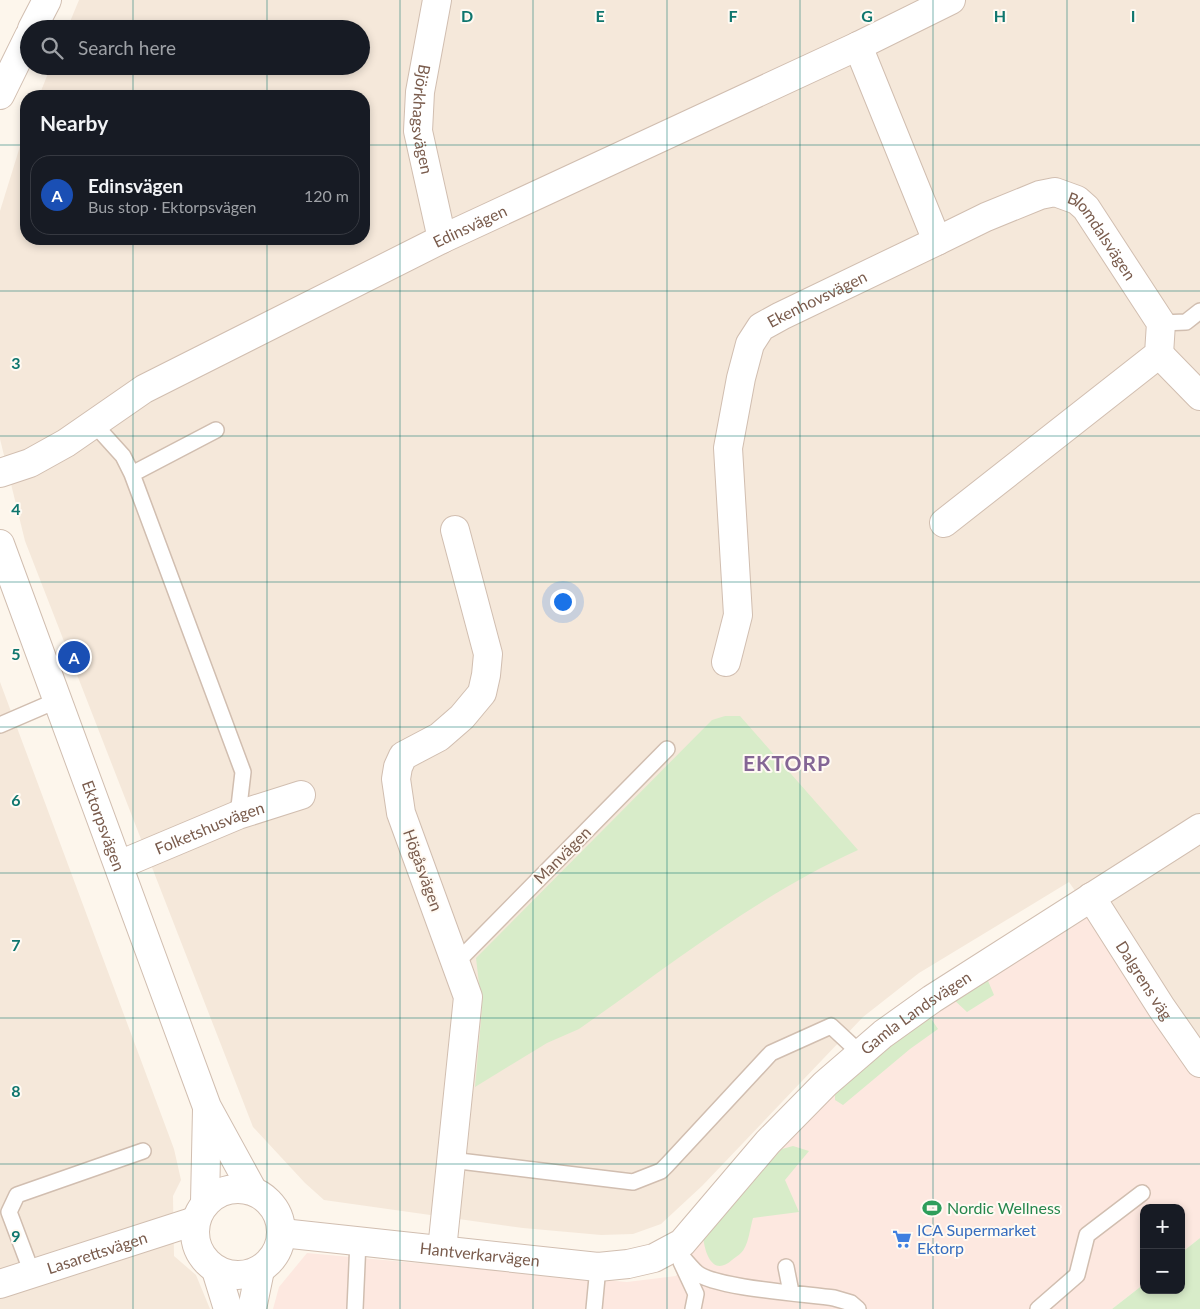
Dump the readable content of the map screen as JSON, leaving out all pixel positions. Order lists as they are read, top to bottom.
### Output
{
  "streets": {
    "street": [
      "Björkhagsvägen",
      "Edinsvägen",
      "Blomdalsvägen",
      "Ekenhovsvägen",
      "Ektorpsvägen",
      "Folketshusvägen",
      "Högåsvägen",
      "Dalgrens väg",
      "Gamla Landsvägen",
      "Lasarettsvägen",
      "Hantverkarvägen"
    ],
    "lane": ["Manvägen"]
  },
  "crossings": [
    ["Björkhagsvägen", "Edinsvägen"],
    ["Blomdalsvägen", "Ekenhovsvägen"],
    ["Ektorpsvägen", "Folketshusvägen"],
    ["Ektorpsvägen", "Lasarettsvägen"],
    ["Ektorpsvägen", "Hantverkarvägen"],
    ["Manvägen", "Högåsvägen"],
    ["Högåsvägen", "Hantverkarvägen"],
    ["Dalgrens väg", "Gamla Landsvägen"],
    ["Gamla Landsvägen", "Hantverkarvägen"],
    ["Lasarettsvägen", "Hantverkarvägen"]
  ],
  "districts": ["EKTORP"],
  "places": {
    "sports": ["Nordic Wellness"],
    "supermarket": ["ICA Supermarket Ektorp"]
  },
  "page": {
    "search": "Search here",
    "heading": "Nearby",
    "list": [
      {
        "mark": "A",
        "name": "Edinsvägen",
        "note": "Bus stop · Ektorpsvägen",
        "value": "120 m"
      }
    ],
    "pins": "A",
    "map_buttons": ["+", "−"]
  },
  "grid": {
    "columns": [
      "D",
      "E",
      "F",
      "G",
      "H",
      "I"
    ],
    "rows": [
      "3",
      "4",
      "5",
      "6",
      "7",
      "8",
      "9"
    ]
  }
}
